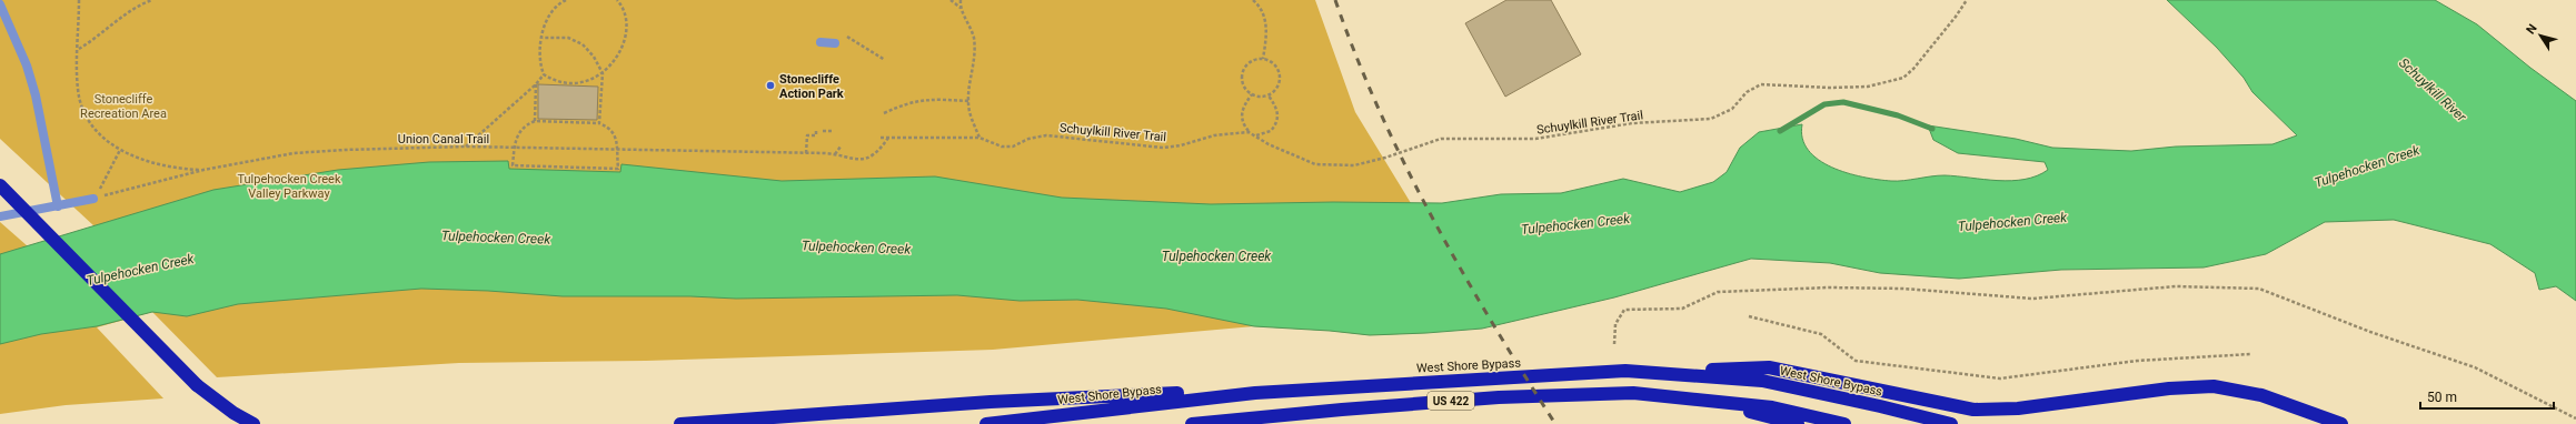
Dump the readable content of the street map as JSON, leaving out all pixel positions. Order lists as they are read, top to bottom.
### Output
{
  "streets": {
    "highway": ["West Shore Bypass", "US 422"],
    "path": ["Schuylkill River Trail", "Union Canal Trail"]
  },
  "crossings": [
    ["Schuylkill River Trail", "Union Canal Trail"]
  ],
  "water": ["Schuylkill River", "Tulpehocken Creek"],
  "parks": ["Stonecliffe Recreation Area", "Tulpehocken Creek Valley Parkway"],
  "places": ["Stonecliffe Action Park"],
  "scale_bar": "50 m",
  "north": "top left"
}
